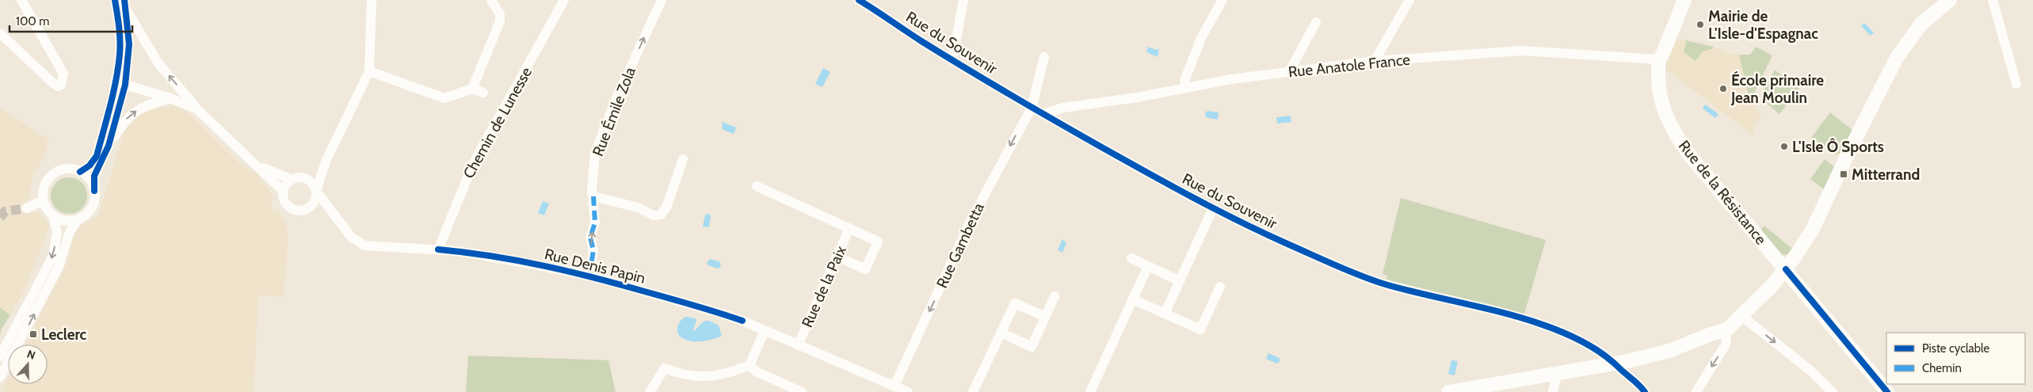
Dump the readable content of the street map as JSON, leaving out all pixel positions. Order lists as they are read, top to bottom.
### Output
{
  "streets": {
    "main road": ["Rue de la Résistance"],
    "street": [
      "Rue du Souvenir",
      "Rue Anatole France",
      "Rue Émile Zola",
      "Chemin de Lunesse",
      "Rue Gambetta",
      "Rue Denis Papin",
      "Rue de la Paix"
    ]
  },
  "crossings": [
    ["Rue du Souvenir", "Rue Anatole France"],
    ["Rue du Souvenir", "Rue Gambetta"],
    ["Rue Anatole France", "Rue de la Résistance"],
    ["Rue Émile Zola", "Rue Denis Papin"],
    ["Chemin de Lunesse", "Rue Denis Papin"],
    ["Rue Gambetta", "Rue Denis Papin"],
    ["Rue Denis Papin", "Rue de la Paix"]
  ],
  "one_way": ["Rue Émile Zola", "Rue Gambetta"],
  "places": {
    "other": ["Mairie de L'Isle-d'Espagnac", "École primaire Jean Moulin", "L'Isle Ô Sports"],
    "transit": ["Mitterrand", "Leclerc"]
  },
  "legend": ["Piste cyclable", "Chemin"],
  "scale_bar": "100 m",
  "north": "top"
}
